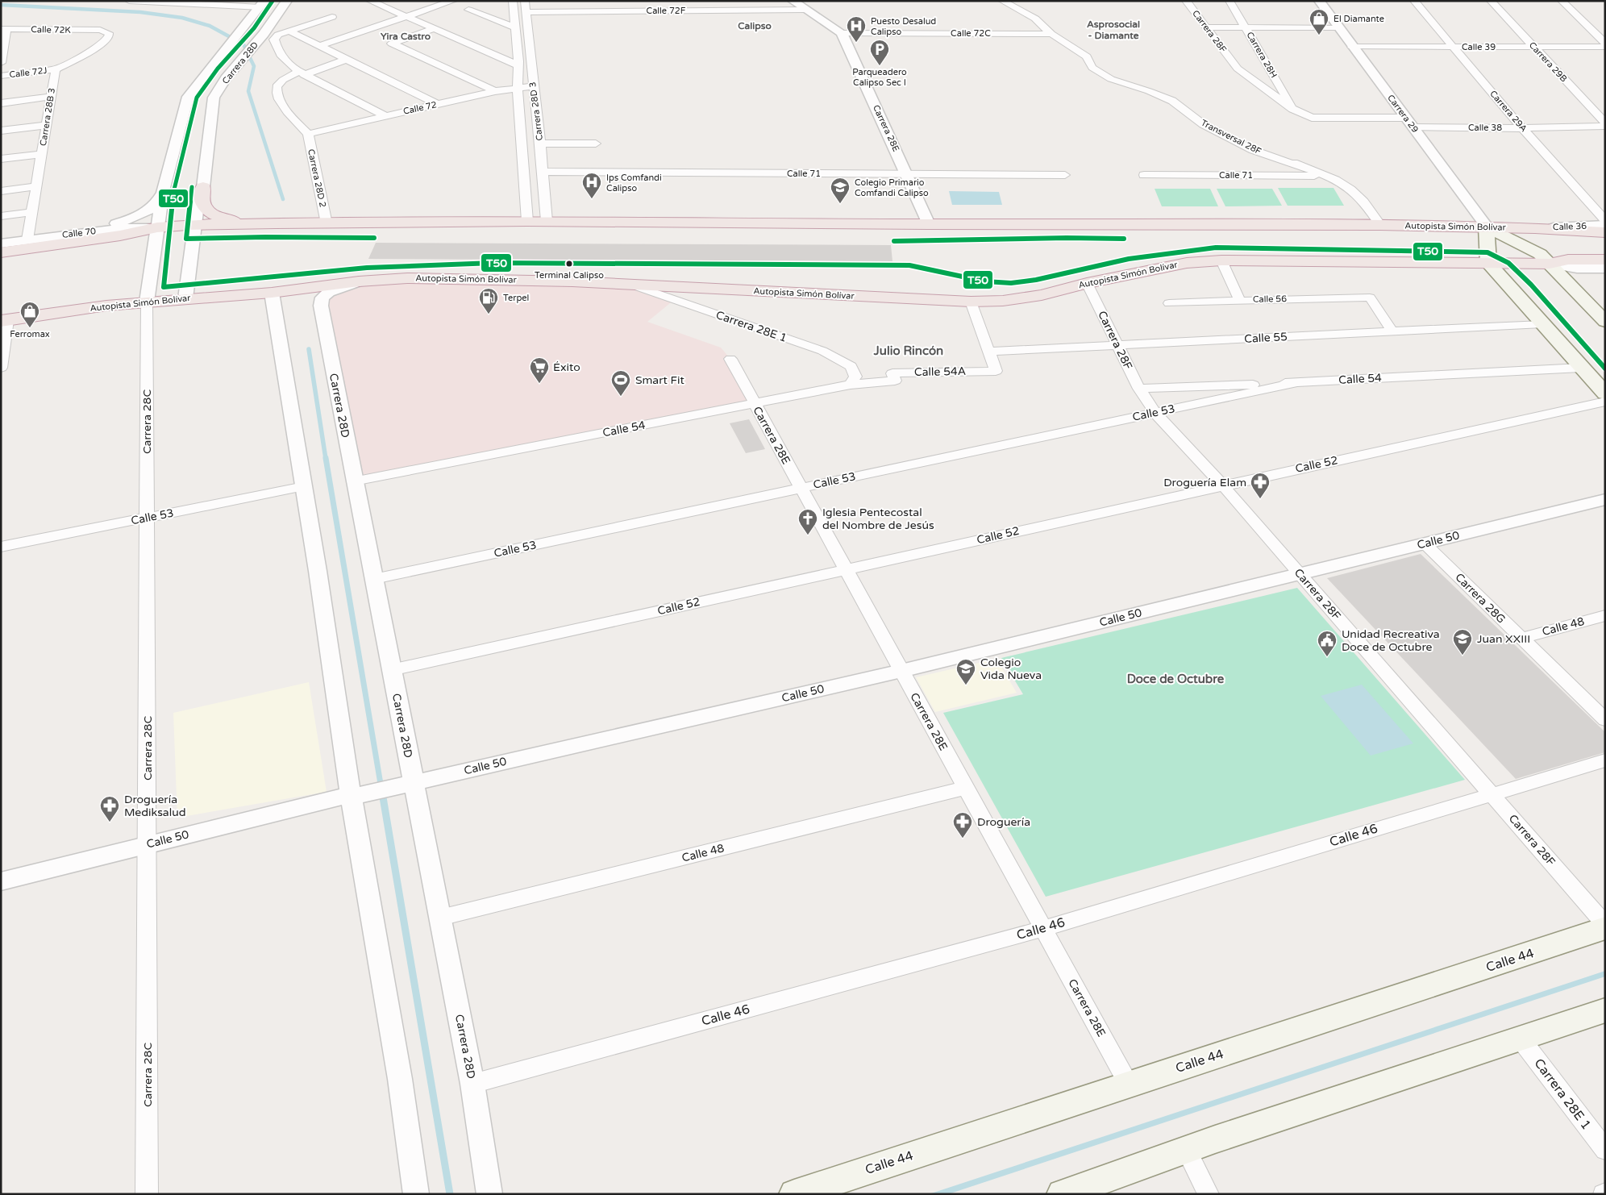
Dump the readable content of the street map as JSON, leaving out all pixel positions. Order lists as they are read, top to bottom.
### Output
{
  "streets": {
    "highway": ["Autopista Simón Bolívar"],
    "main road": ["Carrera 29", "Calle 44"],
    "street": [
      "Calle 72F",
      "Calle 72K",
      "Carrera 28F",
      "Calle 72C",
      "Calle 39",
      "Carrera 28H",
      "Carrera 29B",
      "Carrera 28D",
      "Calle 72J",
      "Calle 72",
      "Carrera 28D 3",
      "Carrera 29A",
      "Carrera 28B 3",
      "Calle 38",
      "Carrera 28E",
      "Transversal 28F",
      "Calle 71",
      "Carrera 28D 2",
      "Calle 36",
      "Calle 70",
      "Calle 56",
      "Carrera 28E 1",
      "Calle 55",
      "Calle 54A",
      "Calle 54",
      "Calle 53",
      "Carrera 28C",
      "Calle 52",
      "Calle 50",
      "Carrera 28G",
      "Calle 48",
      "Calle 46"
    ]
  },
  "crossings": [
    ["Calle 72F", "Carrera 28D 3"],
    ["Calle 72K", "Calle 72J"],
    ["Calle 72K", "Carrera 28B 3"],
    ["Carrera 28F", "Carrera 28H"],
    ["Carrera 28F", "Calle 38"],
    ["Carrera 28F", "Autopista Simón Bolívar"],
    ["Carrera 28F", "Calle 55"],
    ["Carrera 28F", "Calle 54"],
    ["Carrera 28F", "Calle 53"],
    ["Carrera 28F", "Calle 52"],
    ["Carrera 28F", "Calle 50"],
    ["Carrera 28F", "Calle 46"],
    ["Calle 72C", "Carrera 28E"],
    ["Calle 72C", "Transversal 28F"],
    ["Calle 39", "Carrera 29B"],
    ["Calle 39", "Carrera 29A"],
    ["Calle 39", "Carrera 29"],
    ["Carrera 29B", "Calle 38"],
    ["Carrera 28D", "Autopista Simón Bolívar"],
    ["Carrera 28D", "Calle 70"],
    ["Carrera 28D", "Calle 54"],
    ["Carrera 28D", "Calle 53"],
    ["Carrera 28D", "Carrera 28C"],
    ["Carrera 28D", "Calle 52"],
    ["Carrera 28D", "Calle 50"],
    ["Carrera 28D", "Calle 48"],
    ["Carrera 28D", "Calle 46"],
    ["Calle 72J", "Carrera 28B 3"],
    ["Calle 72", "Carrera 28D 3"],
    ["Calle 72", "Carrera 28D 2"],
    ["Carrera 28D 3", "Calle 71"],
    ["Carrera 28D 3", "Autopista Simón Bolívar"],
    ["Carrera 29A", "Calle 38"],
    ["Carrera 29", "Calle 38"],
    ["Carrera 29", "Autopista Simón Bolívar"],
    ["Carrera 28B 3", "Calle 70"],
    ["Carrera 28E", "Calle 71"],
    ["Carrera 28E", "Autopista Simón Bolívar"],
    ["Carrera 28E", "Calle 54"],
    ["Carrera 28E", "Calle 53"],
    ["Carrera 28E", "Calle 52"],
    ["Carrera 28E", "Calle 50"],
    ["Carrera 28E", "Calle 48"],
    ["Carrera 28E", "Calle 46"],
    ["Carrera 28E", "Calle 44"],
    ["Carrera 28D 2", "Autopista Simón Bolívar"],
    ["Autopista Simón Bolívar", "Calle 36"],
    ["Autopista Simón Bolívar", "Calle 70"],
    ["Autopista Simón Bolívar", "Carrera 28E 1"],
    ["Autopista Simón Bolívar", "Carrera 28C"],
    ["Calle 56", "Calle 55"],
    ["Carrera 28E 1", "Calle 54"],
    ["Calle 55", "Calle 54A"],
    ["Calle 54A", "Calle 54"],
    ["Calle 54", "Calle 53"],
    ["Calle 53", "Carrera 28C"],
    ["Carrera 28C", "Calle 50"],
    ["Calle 50", "Carrera 28G"],
    ["Carrera 28G", "Calle 48"]
  ],
  "districts": [
    "Asprosocial - Diamante",
    "Calipso",
    "Yira Castro",
    "Julio Rincón",
    "Doce de Octubre"
  ],
  "places": {
    "shop": ["El Diamante", "Ferromax"],
    "hospital": ["Puesto Desalud Calipso", "Ips Comfandi Calipso"],
    "parking": ["Parqueadero Calipso Sec I"],
    "school or university": ["Colegio Primario Comfandi Calipso", "Juan XXIII", "Colegio Vida Nueva"],
    "other": ["Terminal Calipso"],
    "fuel station": ["Terpel"],
    "supermarket": ["Éxito"],
    "sports": ["Smart Fit"],
    "pharmacy": ["Droguería Elam", "Droguería Mediksalud", "Droguería"],
    "church": ["Iglesia Pentecostal del Nombre de Jesús"],
    "public building": ["Unidad Recreativa Doce de Octubre"]
  },
  "lines": ["transit line T50"]
}
